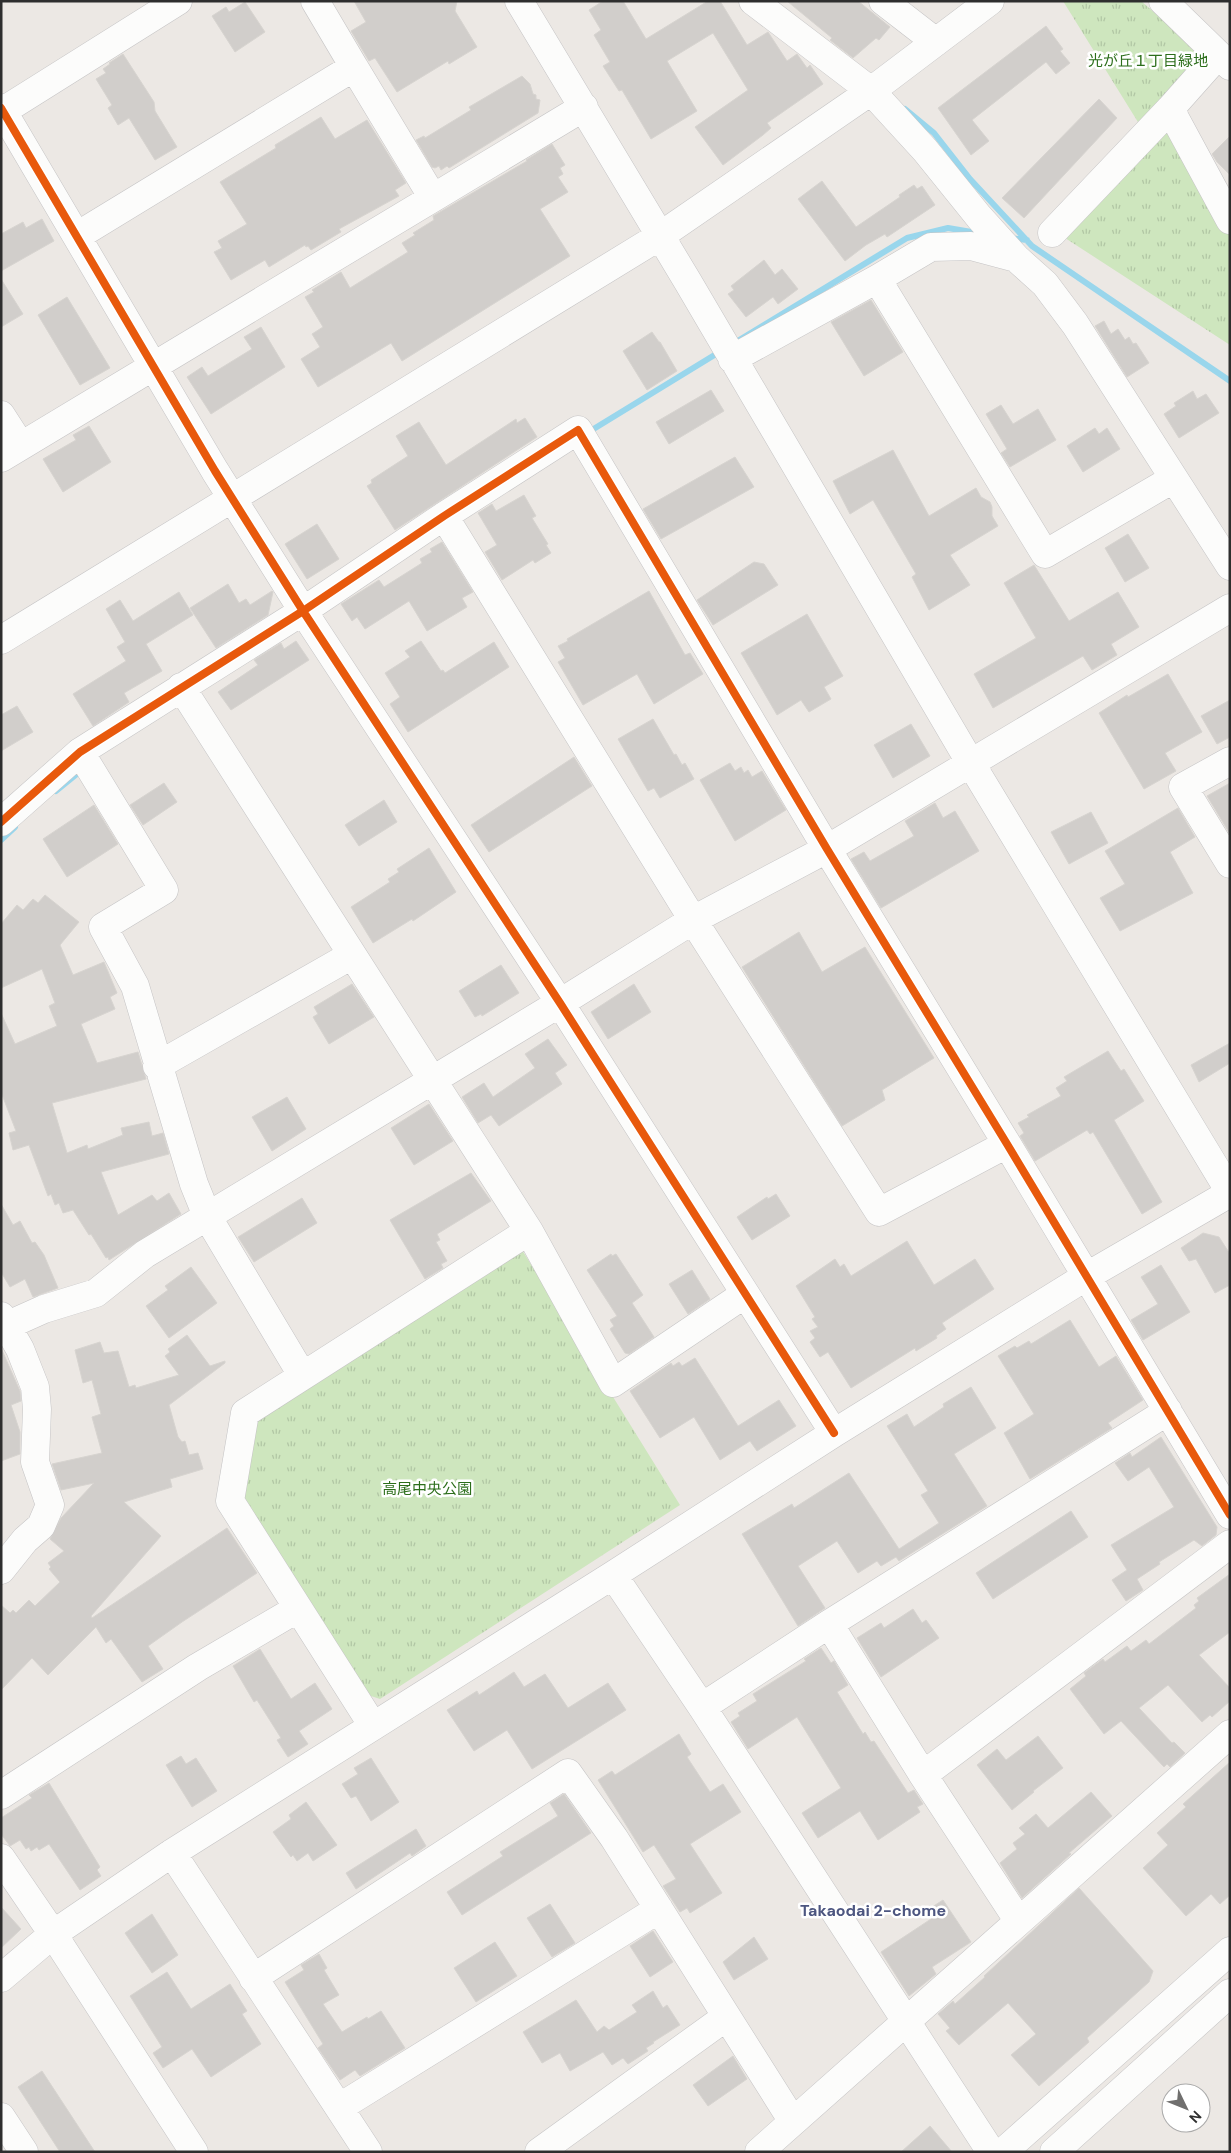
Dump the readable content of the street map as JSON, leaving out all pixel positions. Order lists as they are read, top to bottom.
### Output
{
  "districts": ["Takaodai 2-chome"],
  "parks": ["光が丘１丁目緑地", "高尾中央公園"],
  "north": "bottom right"
}
